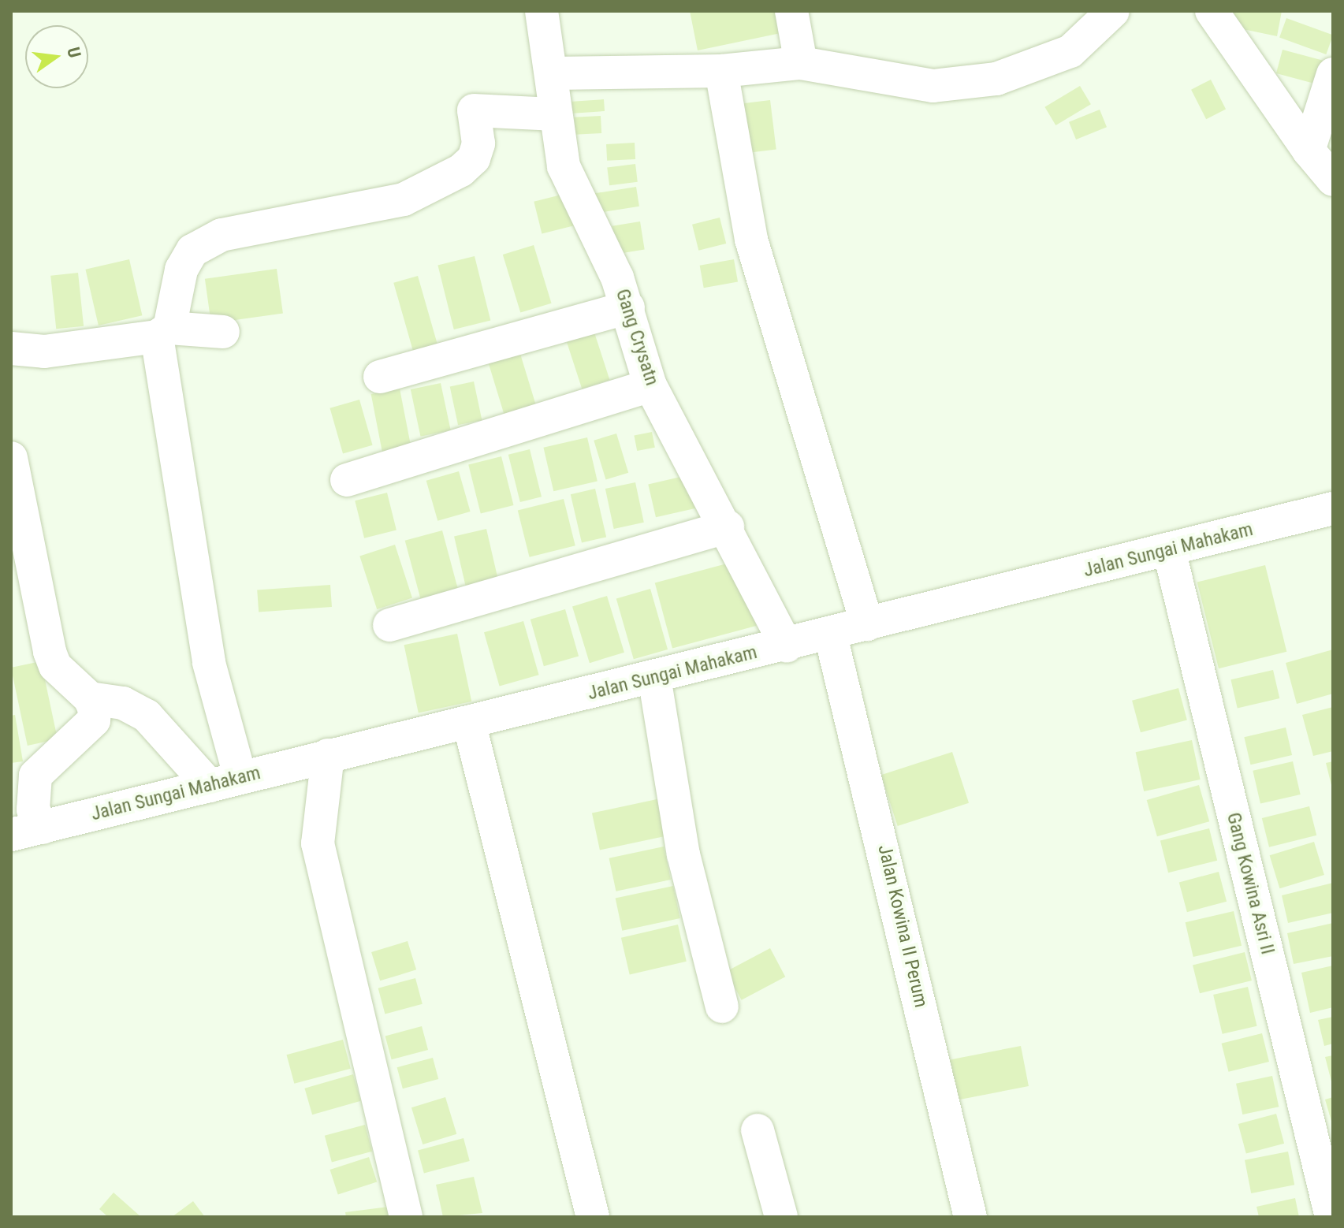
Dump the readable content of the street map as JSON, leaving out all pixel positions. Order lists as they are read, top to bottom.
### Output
{
  "streets": {
    "street": [
      "Gang Crysatn",
      "Jalan Sungai Mahakam",
      "Gang Kowina Asri II",
      "Jalan Kowina II Perum"
    ]
  },
  "crossings": [
    ["Gang Crysatn", "Jalan Sungai Mahakam"],
    ["Jalan Sungai Mahakam", "Gang Kowina Asri II"],
    ["Jalan Sungai Mahakam", "Jalan Kowina II Perum"]
  ],
  "north": "right"
}
